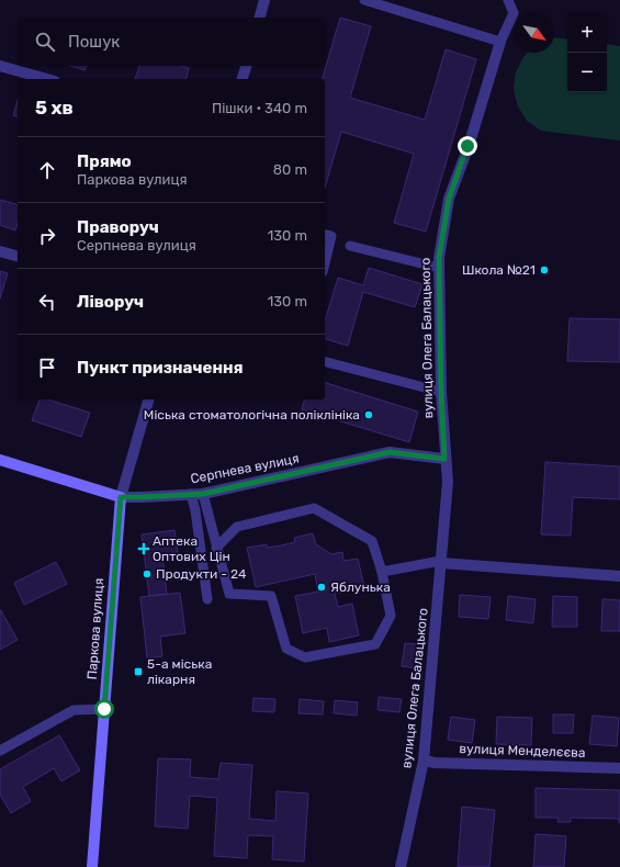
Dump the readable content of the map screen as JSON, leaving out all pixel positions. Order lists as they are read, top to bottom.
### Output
{
  "streets": {
    "main road": ["Серпнева вулиця", "Паркова вулиця"],
    "street": ["вулиця Олега Балацького", "вулиця Менделєєва"]
  },
  "crossings": [
    ["вулиця Олега Балацького", "Серпнева вулиця"],
    ["вулиця Олега Балацького", "вулиця Менделєєва"],
    ["Серпнева вулиця", "Паркова вулиця"]
  ],
  "places": {
    "other": [
      "Школа №21",
      "Міська стоматологічна поліклініка",
      "Продукти - 24",
      "Яблунька"
    ],
    "health": ["Аптека Оптових Цін"],
    "transit": ["5-а міська лікарня"]
  },
  "north": "bottom right",
  "page": {
    "map_buttons": ["+", "−"],
    "search": "Пошук",
    "heading": ["5 хв", "Пішки · 340 m"],
    "list": [
      ["Прямо", "Паркова вулиця", "80 m"],
      ["Праворуч", "Серпнева вулиця", "130 m"],
      ["Ліворуч", "130 m"],
      "Пункт призначення"
    ]
  }
}
